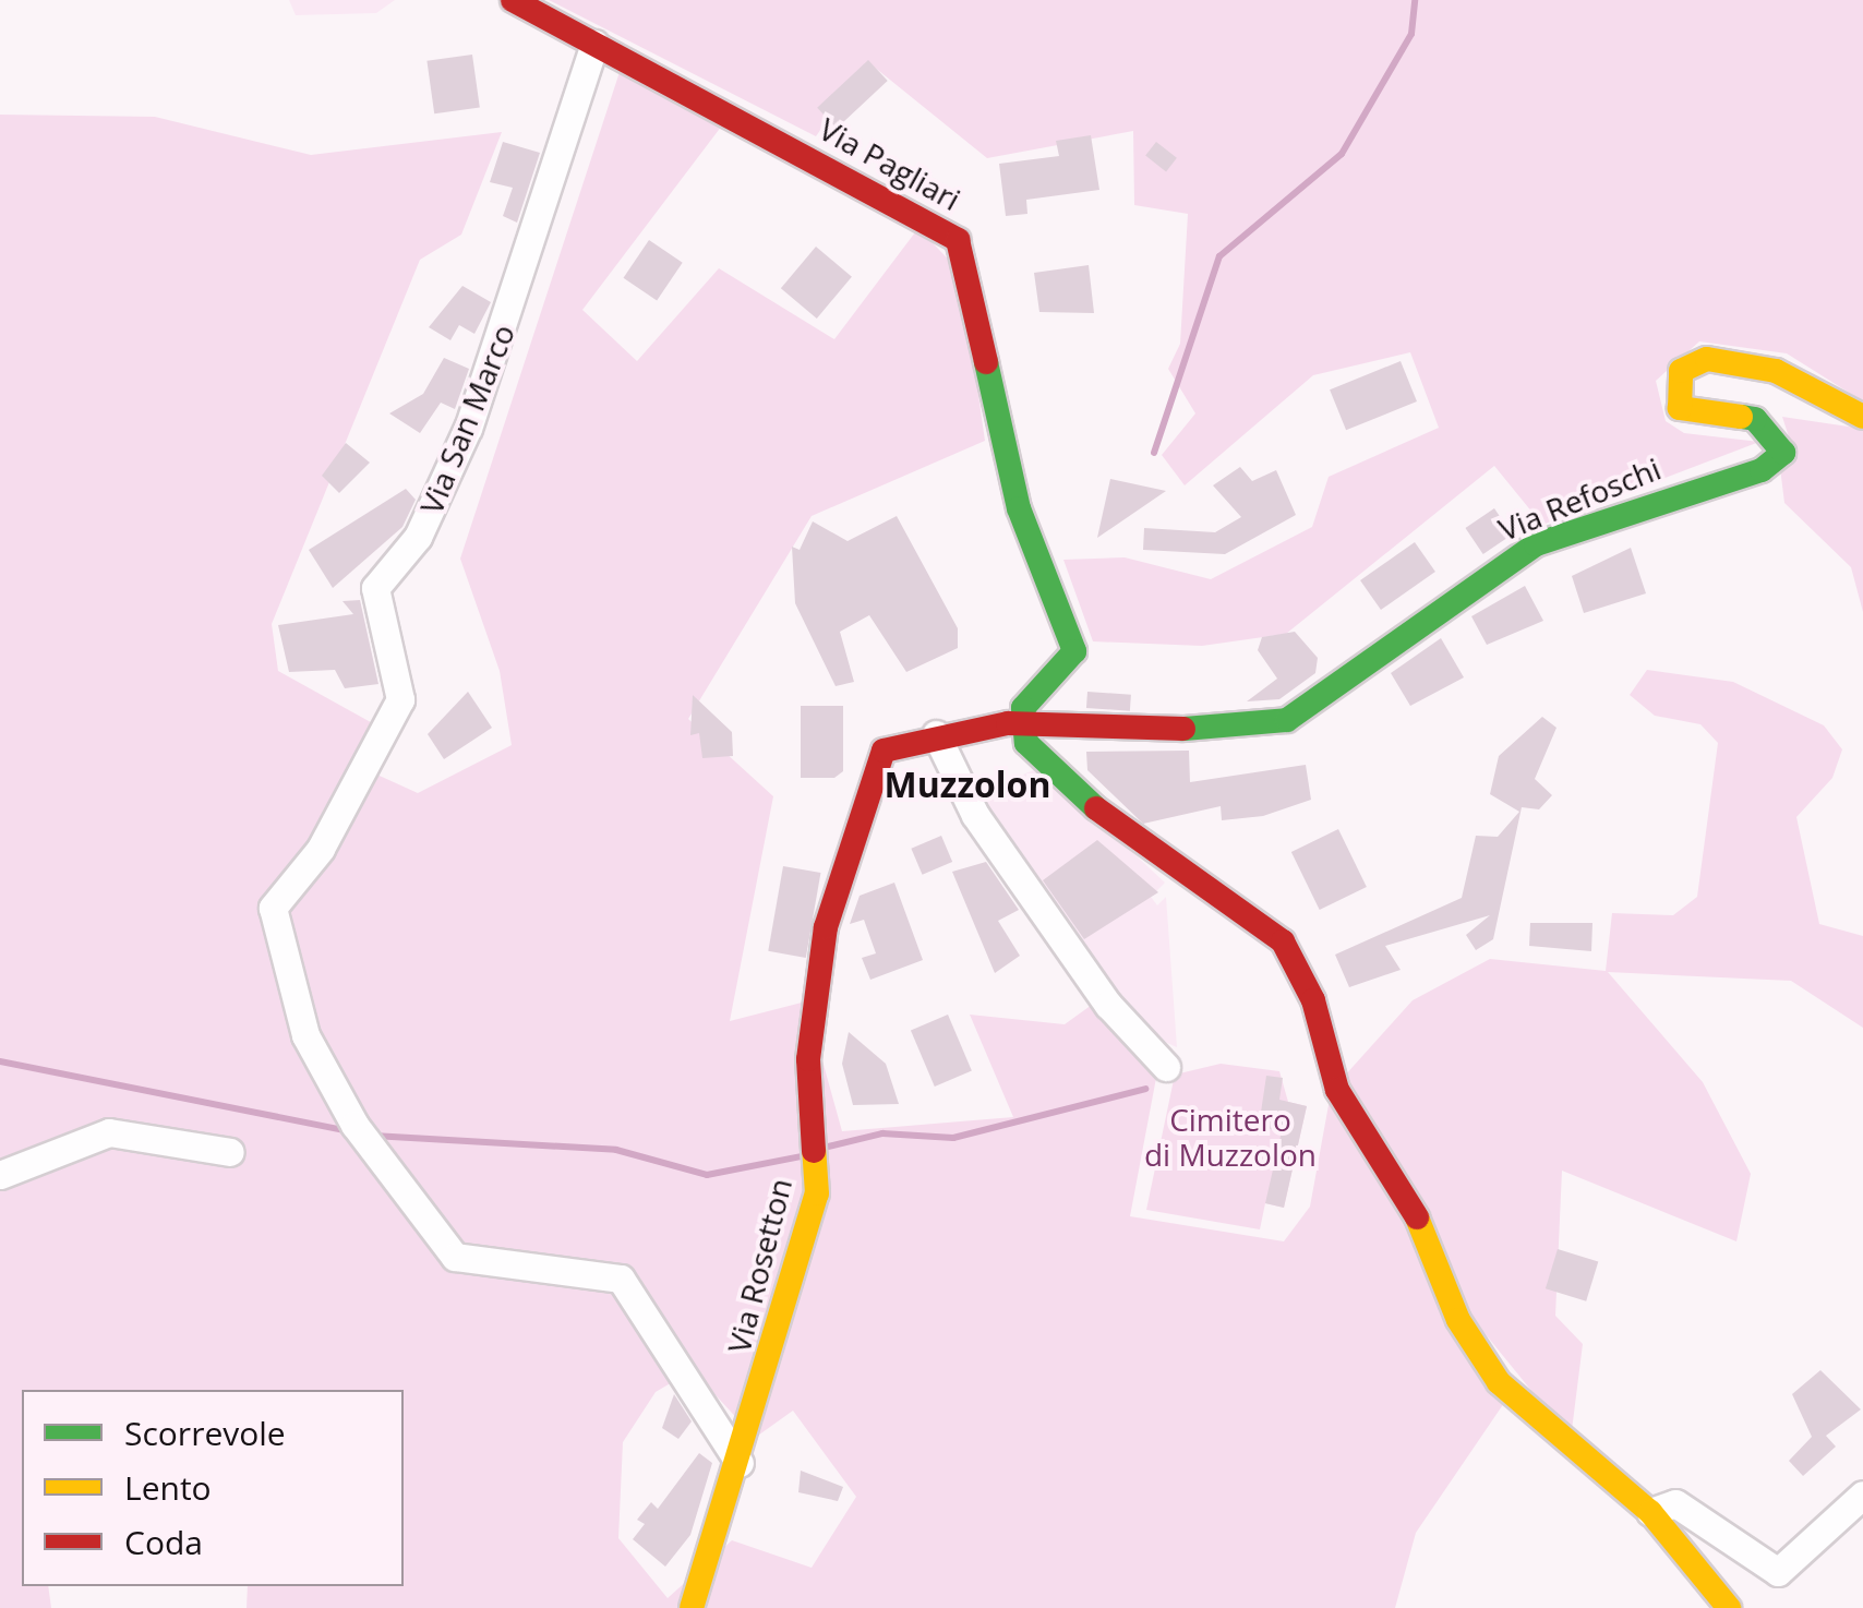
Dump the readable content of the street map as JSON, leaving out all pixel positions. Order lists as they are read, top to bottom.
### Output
{
  "streets": {
    "street": [
      "Via Pagliari",
      "Via San Marco",
      "Via Refoschi",
      "Via Rosetton"
    ]
  },
  "crossings": [
    ["Via Pagliari", "Via San Marco"],
    ["Via Pagliari", "Via Refoschi"],
    ["Via San Marco", "Via Rosetton"]
  ],
  "districts": ["Muzzolon"],
  "parks": ["Cimitero di Muzzolon"],
  "legend": ["Scorrevole", "Lento", "Coda"]
}
